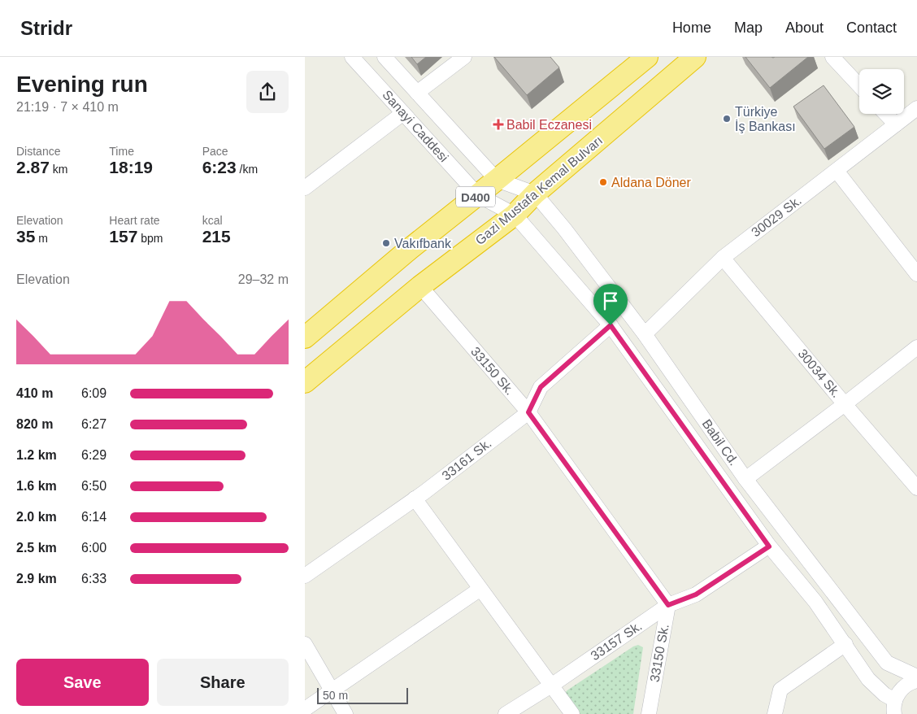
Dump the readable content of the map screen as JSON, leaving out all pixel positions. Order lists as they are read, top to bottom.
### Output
{
  "streets": {
    "highway": ["Gazi Mustafa Kemal Bulvarı", "D400"],
    "street": [
      "Sanayi Caddesi",
      "30029 Sk.",
      "33150 Sk.",
      "30034 Sk.",
      "Babil Cd.",
      "33161 Sk.",
      "33157 Sk."
    ]
  },
  "crossings": [
    ["Sanayi Caddesi", "Gazi Mustafa Kemal Bulvarı"],
    ["Sanayi Caddesi", "D400"],
    ["Sanayi Caddesi", "Babil Cd."],
    ["Gazi Mustafa Kemal Bulvarı", "33150 Sk."],
    ["Gazi Mustafa Kemal Bulvarı", "Babil Cd."],
    ["30029 Sk.", "30034 Sk."],
    ["30029 Sk.", "Babil Cd."],
    ["33150 Sk.", "33161 Sk."],
    ["33150 Sk.", "33157 Sk."],
    ["Babil Cd.", "33161 Sk."],
    ["Babil Cd.", "33157 Sk."]
  ],
  "places": {
    "other": ["Türkiye İş Bankası", "Aldana Döner", "Vakıfbank"],
    "health": ["Babil Eczanesi"]
  },
  "scale_bar": "50 m",
  "page": {
    "header": "Stridr",
    "nav": [
      "Home",
      "Map",
      "About",
      "Contact"
    ],
    "heading": ["Evening run", "21:19 · 7 × 410 m"],
    "stats": [
      ["Distance", "2.87 km"],
      ["Time", "18:19"],
      ["Pace", "6:23 /km"],
      ["Elevation", "35 m"],
      ["Heart rate", "157 bpm"],
      ["kcal", "215"]
    ],
    "chart": ["Elevation", "29–32 m"],
    "list": [
      {
        "name": "410 m",
        "note": "6:09"
      },
      {
        "name": "820 m",
        "note": "6:27"
      },
      {
        "name": "1.2 km",
        "note": "6:29"
      },
      {
        "name": "1.6 km",
        "note": "6:50"
      },
      {
        "name": "2.0 km",
        "note": "6:14"
      },
      {
        "name": "2.5 km",
        "note": "6:00"
      },
      {
        "name": "2.9 km",
        "note": "6:33"
      }
    ],
    "buttons": ["Save", "Share"],
    "scale": "50 m"
  }
}
